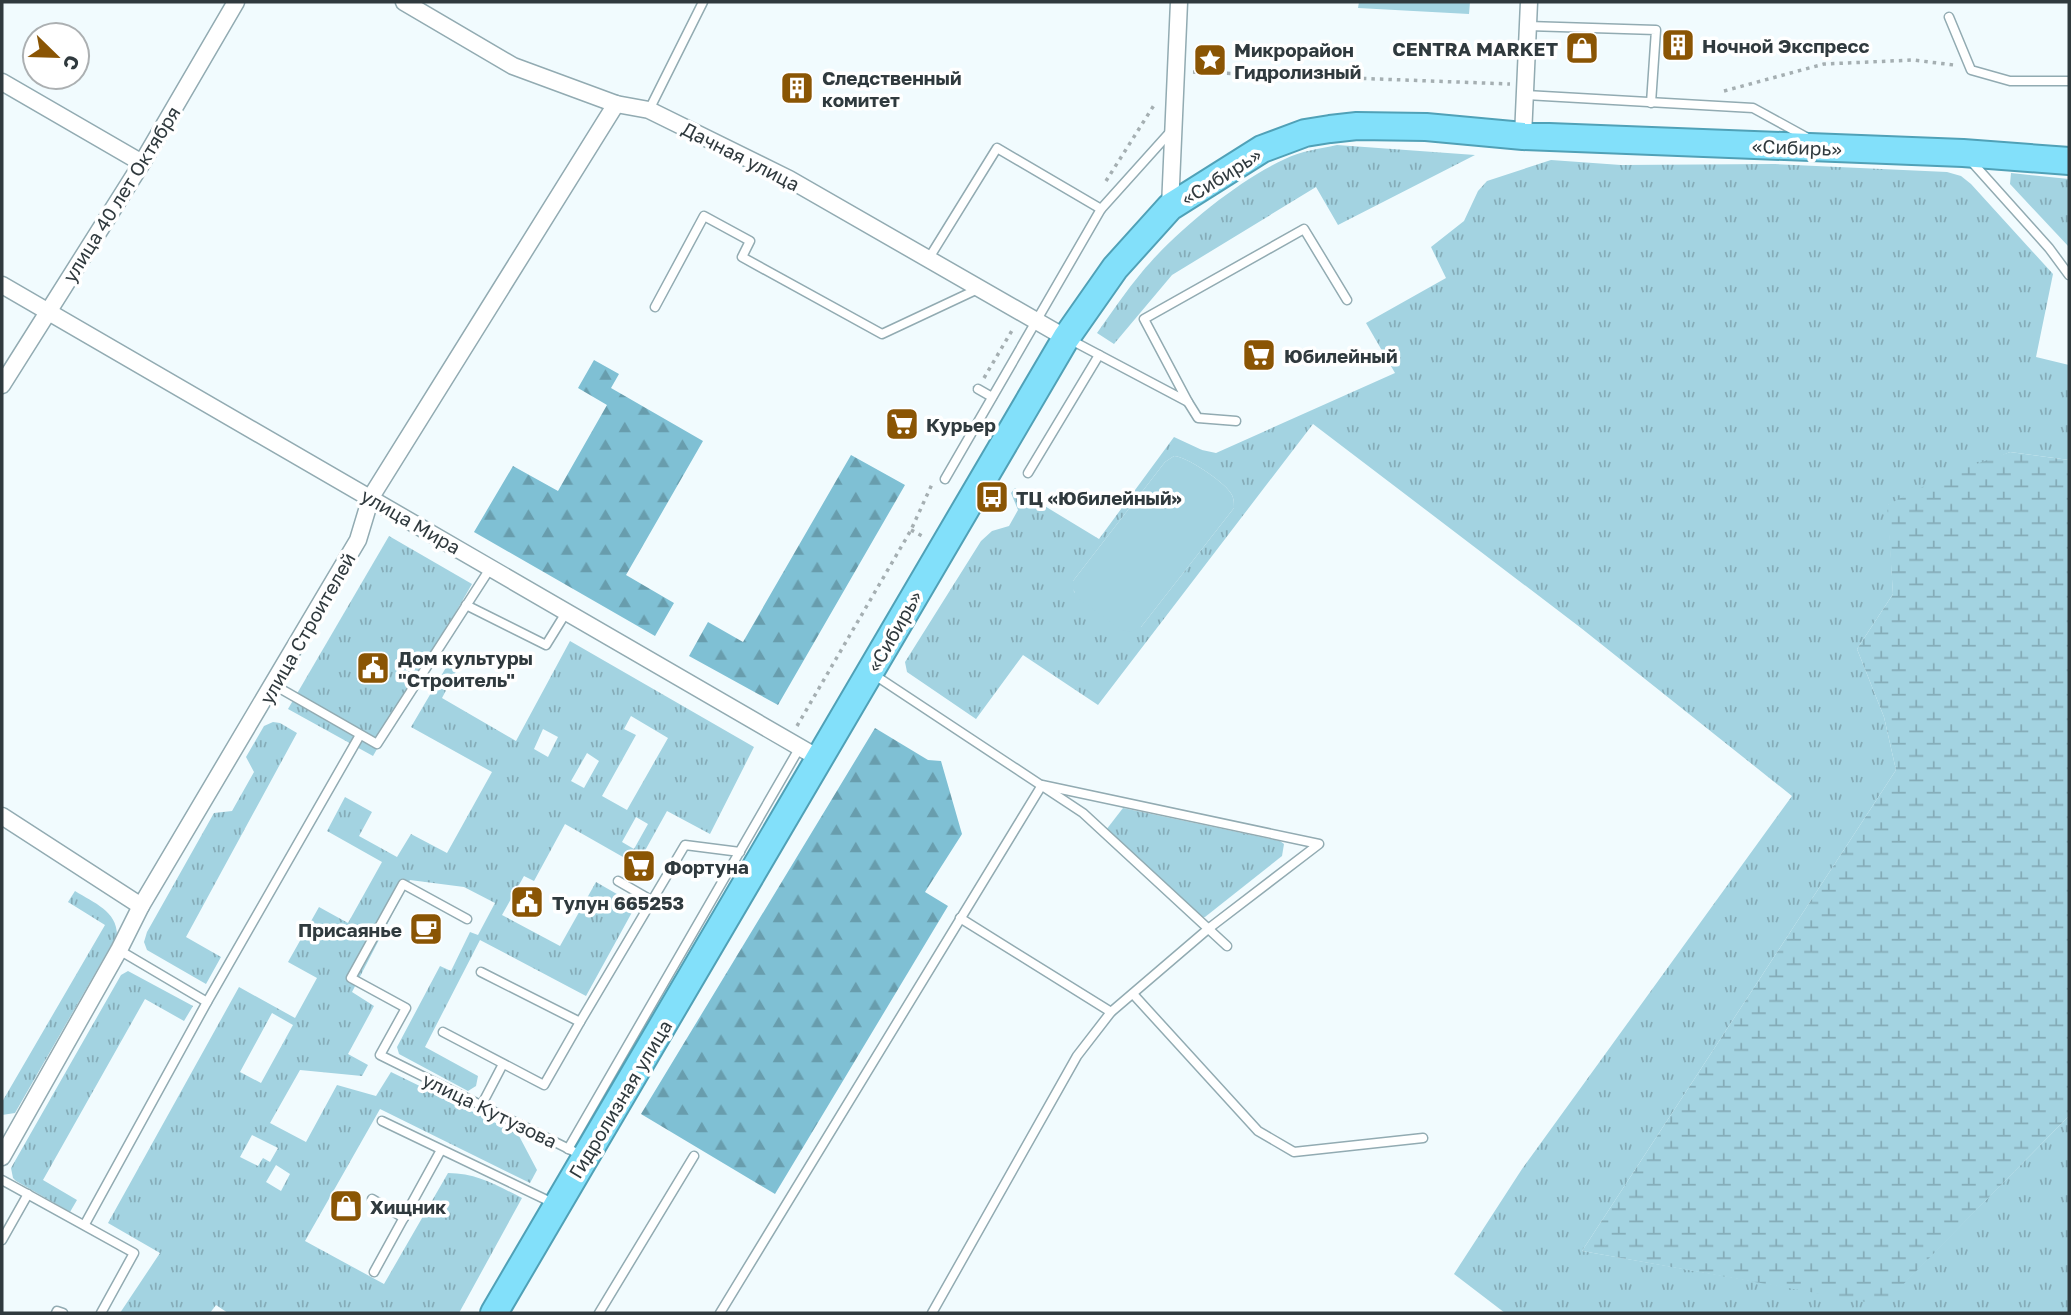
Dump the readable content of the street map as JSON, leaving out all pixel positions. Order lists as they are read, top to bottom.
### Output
{
  "streets": {
    "highway": ["«Сибирь»", "Гидролизная улица"],
    "street": [
      "Дачная улица",
      "улица 40 лет Октября",
      "улица Мира",
      "улица Строителей"
    ],
    "lane": ["улица Кутузова"]
  },
  "crossings": [
    ["«Сибирь»", "Дачная улица"],
    ["«Сибирь»", "улица Мира"],
    ["«Сибирь»", "Гидролизная улица"],
    ["Дачная улица", "улица Строителей"],
    ["улица 40 лет Октября", "улица Мира"],
    ["улица Мира", "улица Строителей"],
    ["Гидролизная улица", "улица Кутузова"]
  ],
  "places": {
    "building": ["Ночной Экспресс", "Следственный комитет"],
    "shop": ["CENTRA MARKET", "Хищник"],
    "place": ["Микрорайон Гидролизный"],
    "supermarket": ["Юбилейный", "Курьер", "Фортуна"],
    "bus stop": ["ТЦ «Юбилейный»"],
    "public building": ["Дом культуры \"Строитель\"", "Тулун 665253"],
    "cafe": ["Присаянье"]
  },
  "north": "bottom right"
}
